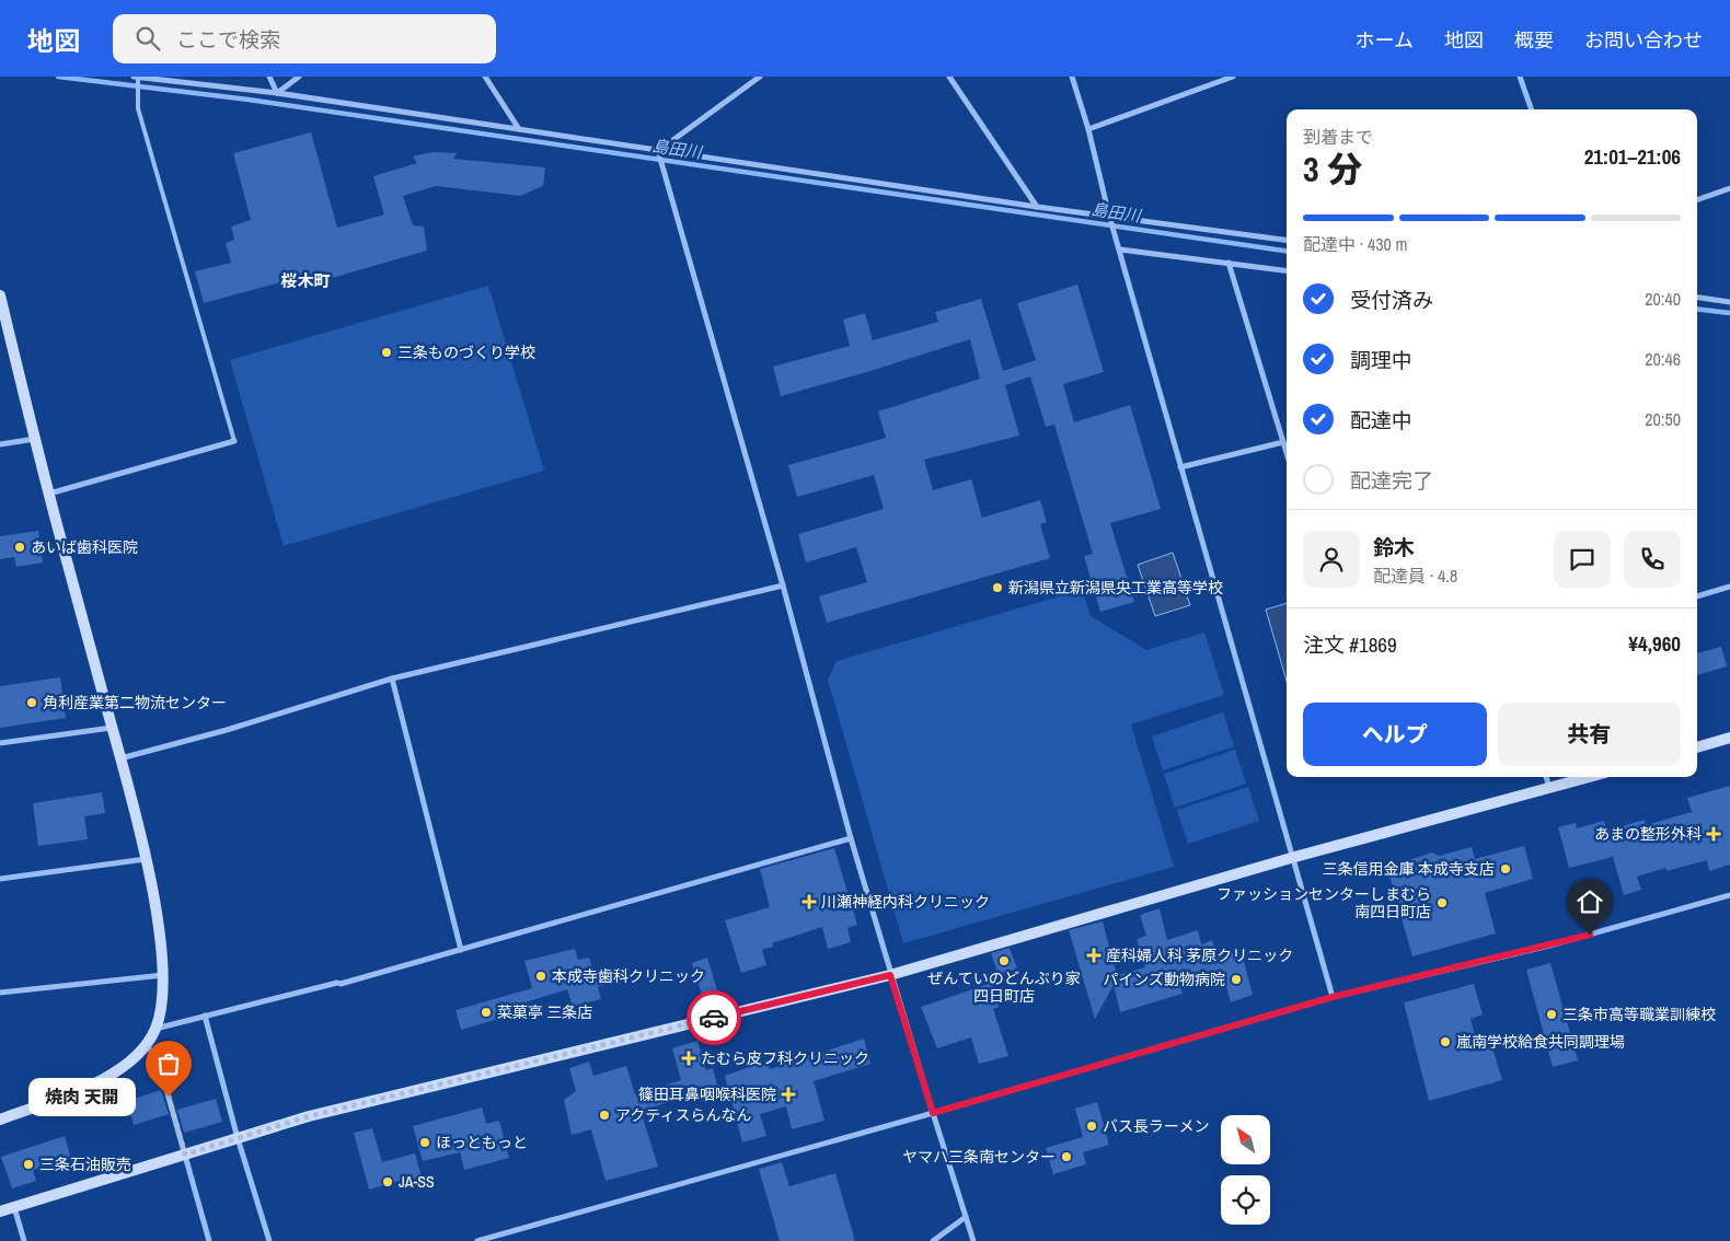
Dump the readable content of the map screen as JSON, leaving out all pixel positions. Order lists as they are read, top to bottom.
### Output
{
  "districts": ["桜木町"],
  "water": ["島田川"],
  "places": {
    "other": [
      "三条ものづくり学校",
      "あいば歯科医院",
      "新潟県立新潟県央工業高等学校",
      "角利産業第二物流センター",
      "三条信用金庫 本成寺支店",
      "ファッションセンターしまむら 南四日町店",
      "ぜんていのどんぶり家 四日町店",
      "本成寺歯科クリニック",
      "パインズ動物病院",
      "菜菓亭 三条店",
      "三条市高等職業訓練校",
      "嵐南学校給食共同調理場",
      "焼肉 天開",
      "アクティスらんなん",
      "バス長ラーメン",
      "ほっともっと",
      "ヤマハ三条南センター",
      "三条石油販売",
      "JA-SS"
    ],
    "health": [
      "あまの整形外科",
      "川瀬神経内科クリニック",
      "産科婦人科 茅原クリニック",
      "たむら皮フ科クリニック",
      "篠田耳鼻咽喉科医院"
    ]
  },
  "north": "top left",
  "page": {
    "header": "地図",
    "search": "ここで検索",
    "nav": [
      "ホーム",
      "地図",
      "概要",
      "お問い合わせ"
    ],
    "heading": ["3 分", "到着まで", "21:01–21:06"],
    "panel": [
      "鈴木",
      "配達員 · 4.8",
      "注文 #1869",
      "¥4,960"
    ],
    "bar": "配達中 · 430 m",
    "list": [
      ["受付済み", "20:40"],
      ["調理中", "20:46"],
      ["配達中", "20:50"],
      "配達完了"
    ],
    "buttons": ["ヘルプ", "共有"],
    "bubble": "焼肉 天開"
  }
}
